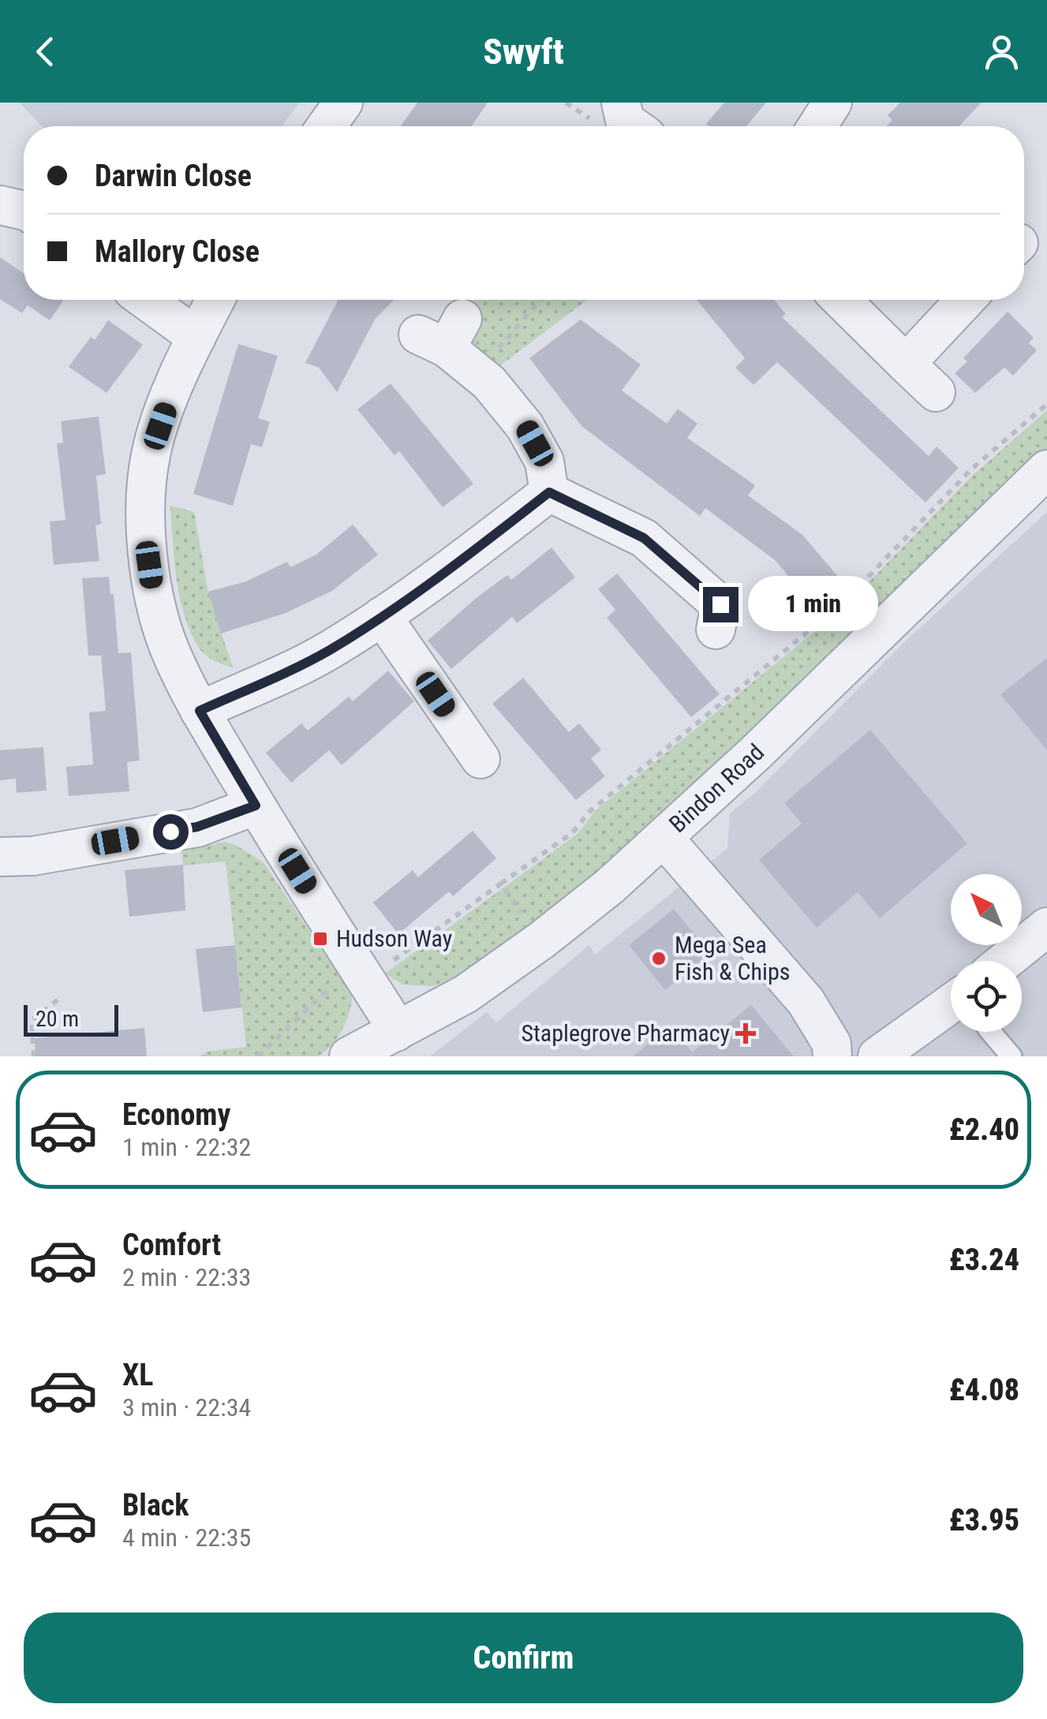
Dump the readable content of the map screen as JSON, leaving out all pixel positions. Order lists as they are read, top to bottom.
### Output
{
  "streets": {
    "street": ["Bindon Road"]
  },
  "places": {
    "transit": ["Hudson Way"],
    "other": ["Mega Sea Fish & Chips"],
    "health": ["Staplegrove Pharmacy"]
  },
  "scale_bar": "20 m",
  "north": "top left",
  "page": {
    "header": "Swyft",
    "banner": ["Darwin Close", "Mallory Close"],
    "bubble": "1 min",
    "scale": "20 m",
    "list": [
      {
        "name": "Economy",
        "note": "1 min · 22:32",
        "value": "£2.40"
      },
      {
        "name": "Comfort",
        "note": "2 min · 22:33",
        "value": "£3.24"
      },
      {
        "name": "XL",
        "note": "3 min · 22:34",
        "value": "£4.08"
      },
      {
        "name": "Black",
        "note": "4 min · 22:35",
        "value": "£3.95"
      }
    ],
    "buttons": "Confirm"
  }
}
